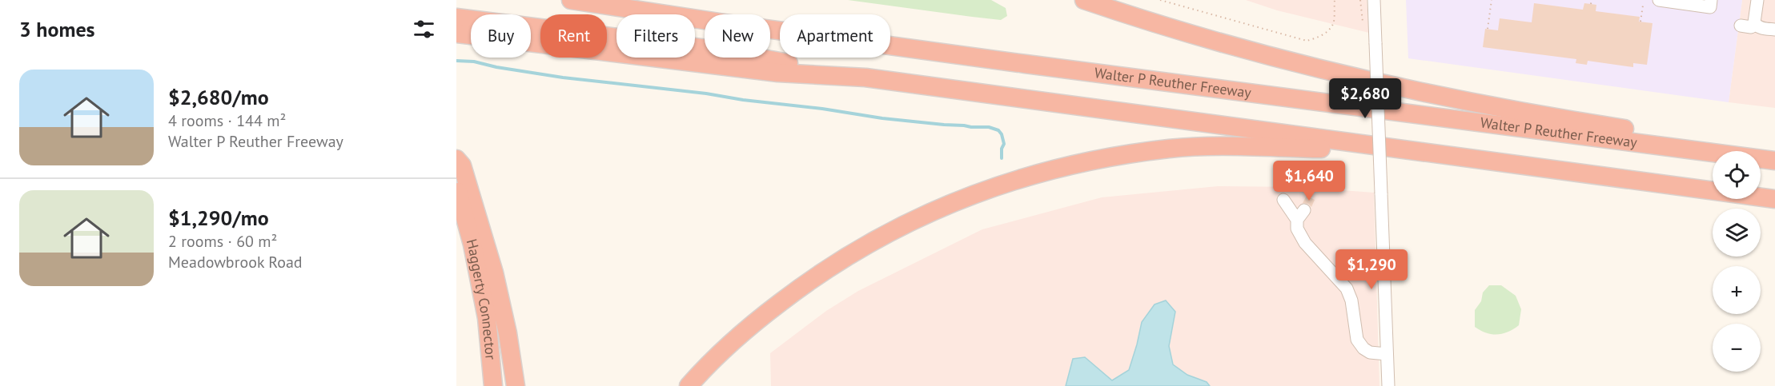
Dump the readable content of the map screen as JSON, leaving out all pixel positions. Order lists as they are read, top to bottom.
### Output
{
  "streets": {
    "highway": ["Walter P Reuther Freeway", "Haggerty Connector"]
  },
  "page": {
    "heading": "3 homes",
    "chip": [
      "Buy",
      "Rent",
      "Filters",
      "New",
      "Apartment"
    ],
    "list": [
      {
        "name": "$2,680/mo",
        "note": "4 rooms · 144 m² · Walter P Reuther Freeway"
      },
      {
        "name": "$1,290/mo",
        "note": "2 rooms · 60 m² · Meadowbrook Road"
      }
    ],
    "price": ["$2,680", "$1,640", "$1,290"],
    "map_buttons": ["+", "−"]
  }
}
